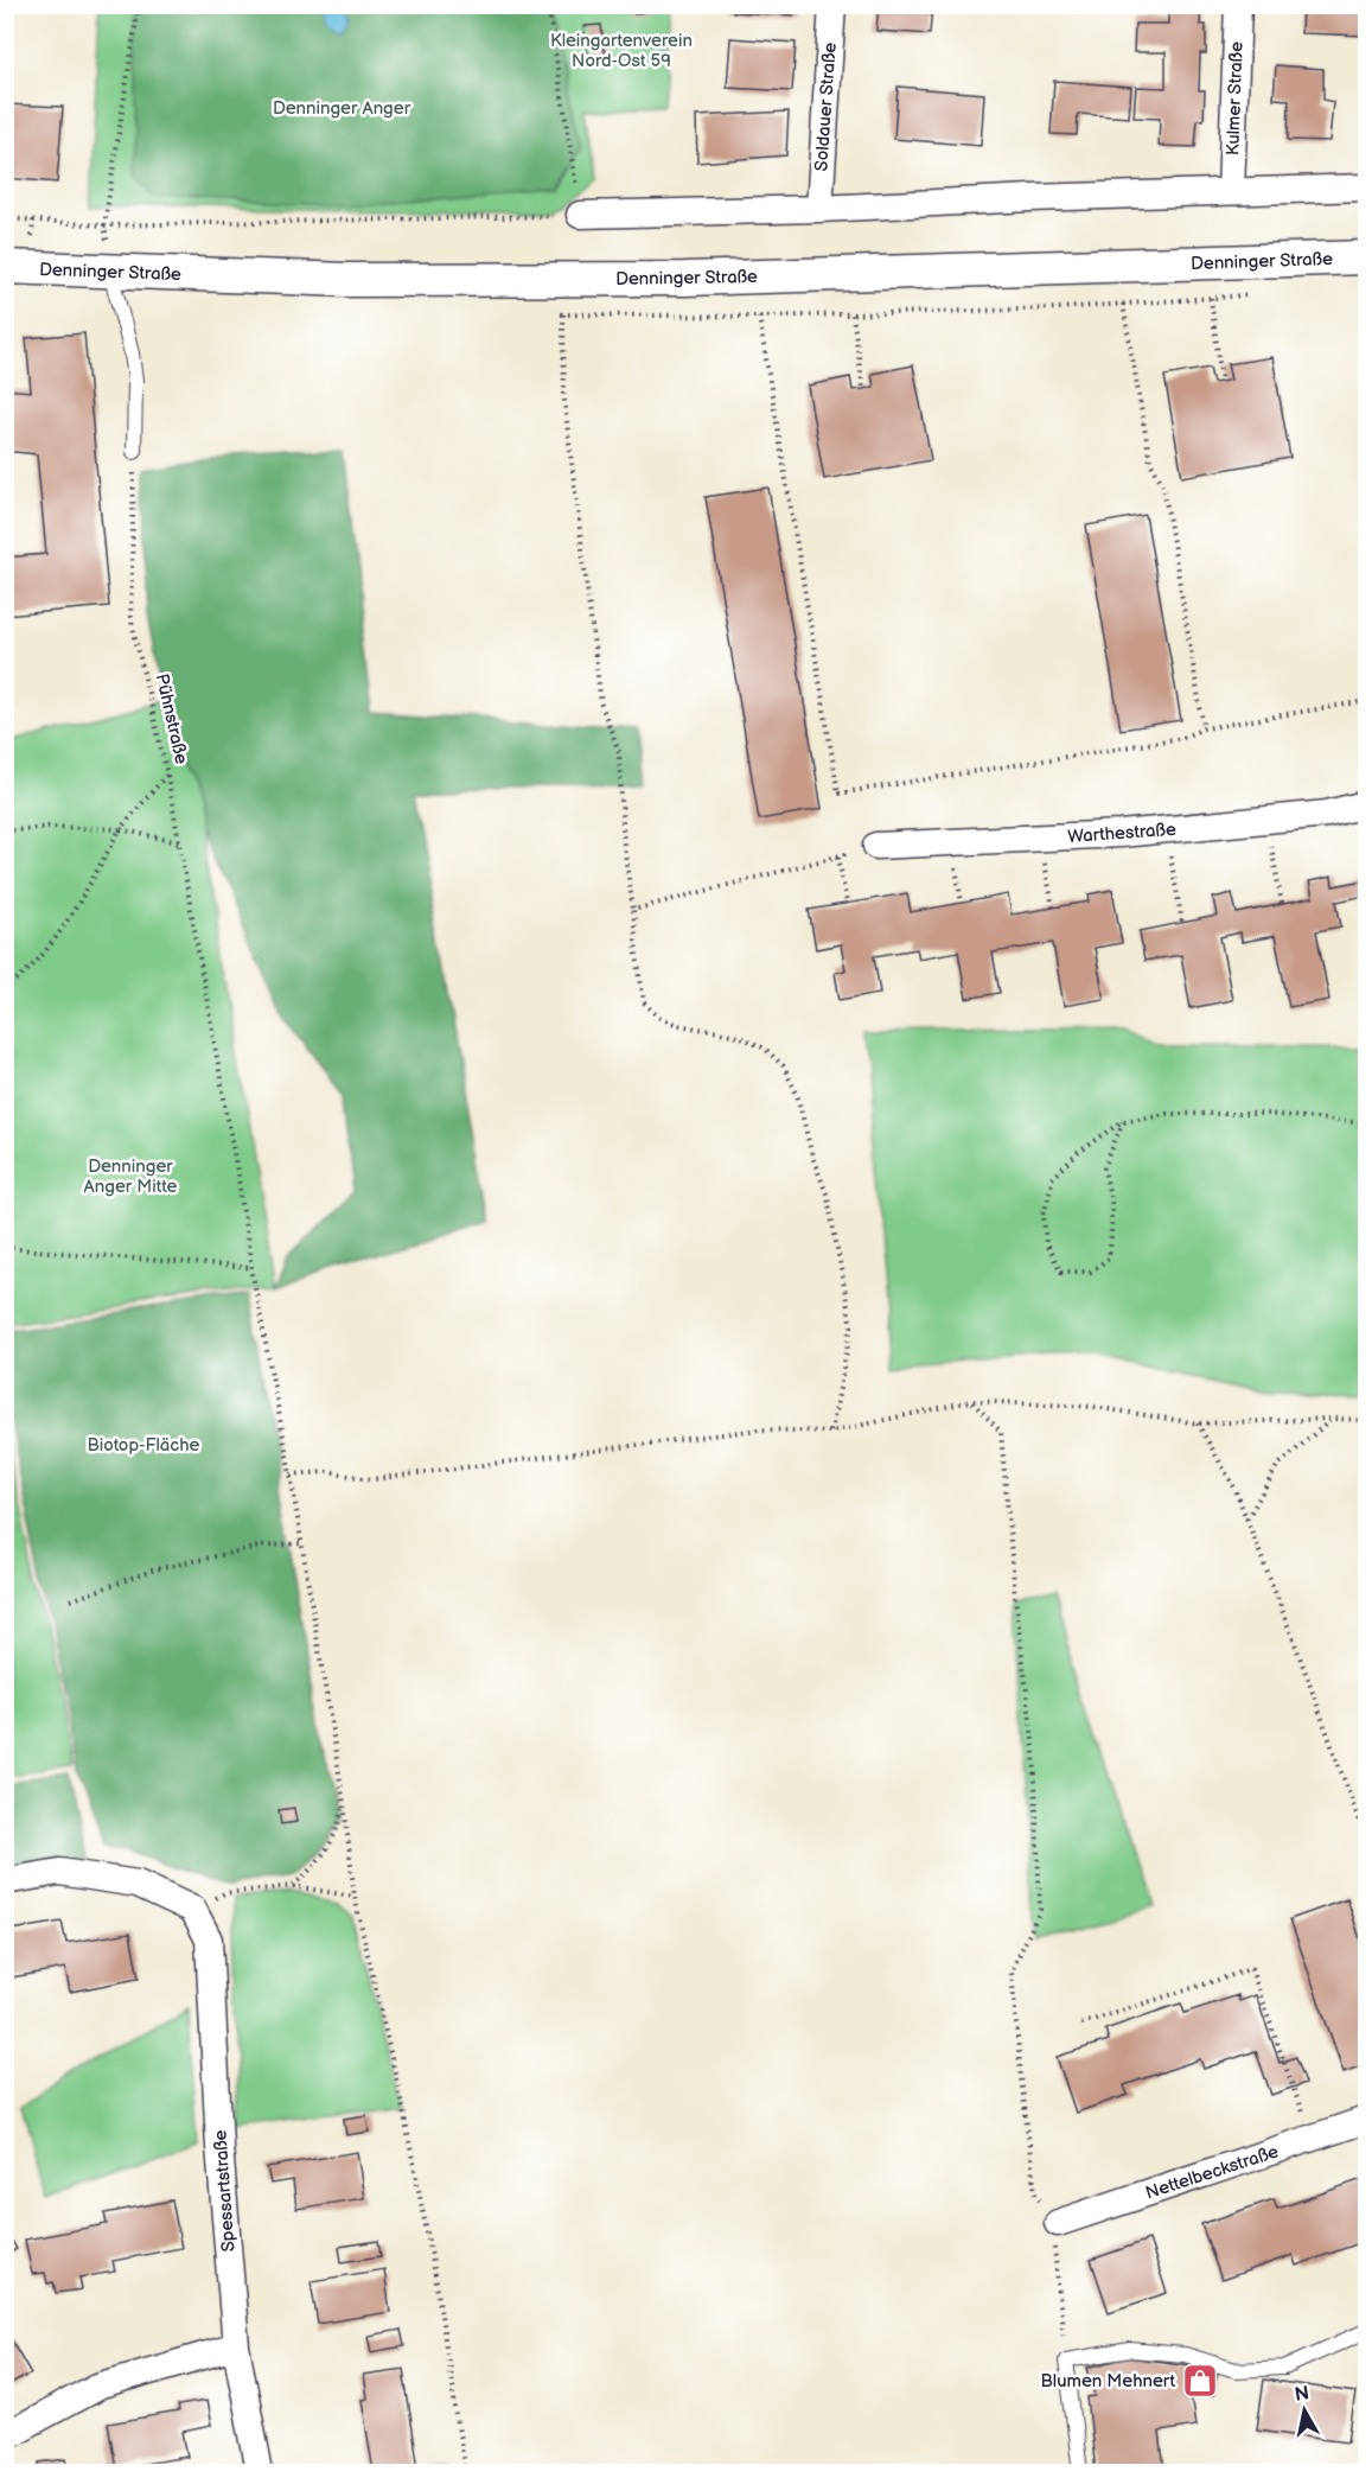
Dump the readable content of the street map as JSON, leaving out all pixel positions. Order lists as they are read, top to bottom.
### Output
{
  "streets": {
    "street": [
      "Kulmer Straße",
      "Soldauer Straße",
      "Denninger Straße",
      "Warthestraße",
      "Nettelbeckstraße",
      "Spessartstraße"
    ],
    "path": ["Pühnstraße"]
  },
  "parks": [
    "Kleingartenverein Nord-Ost 59",
    "Denninger Anger",
    "Denninger Anger Mitte",
    "Biotop-Fläche"
  ],
  "places": {
    "shop": ["Blumen Mehnert"]
  },
  "north": "top"
}
